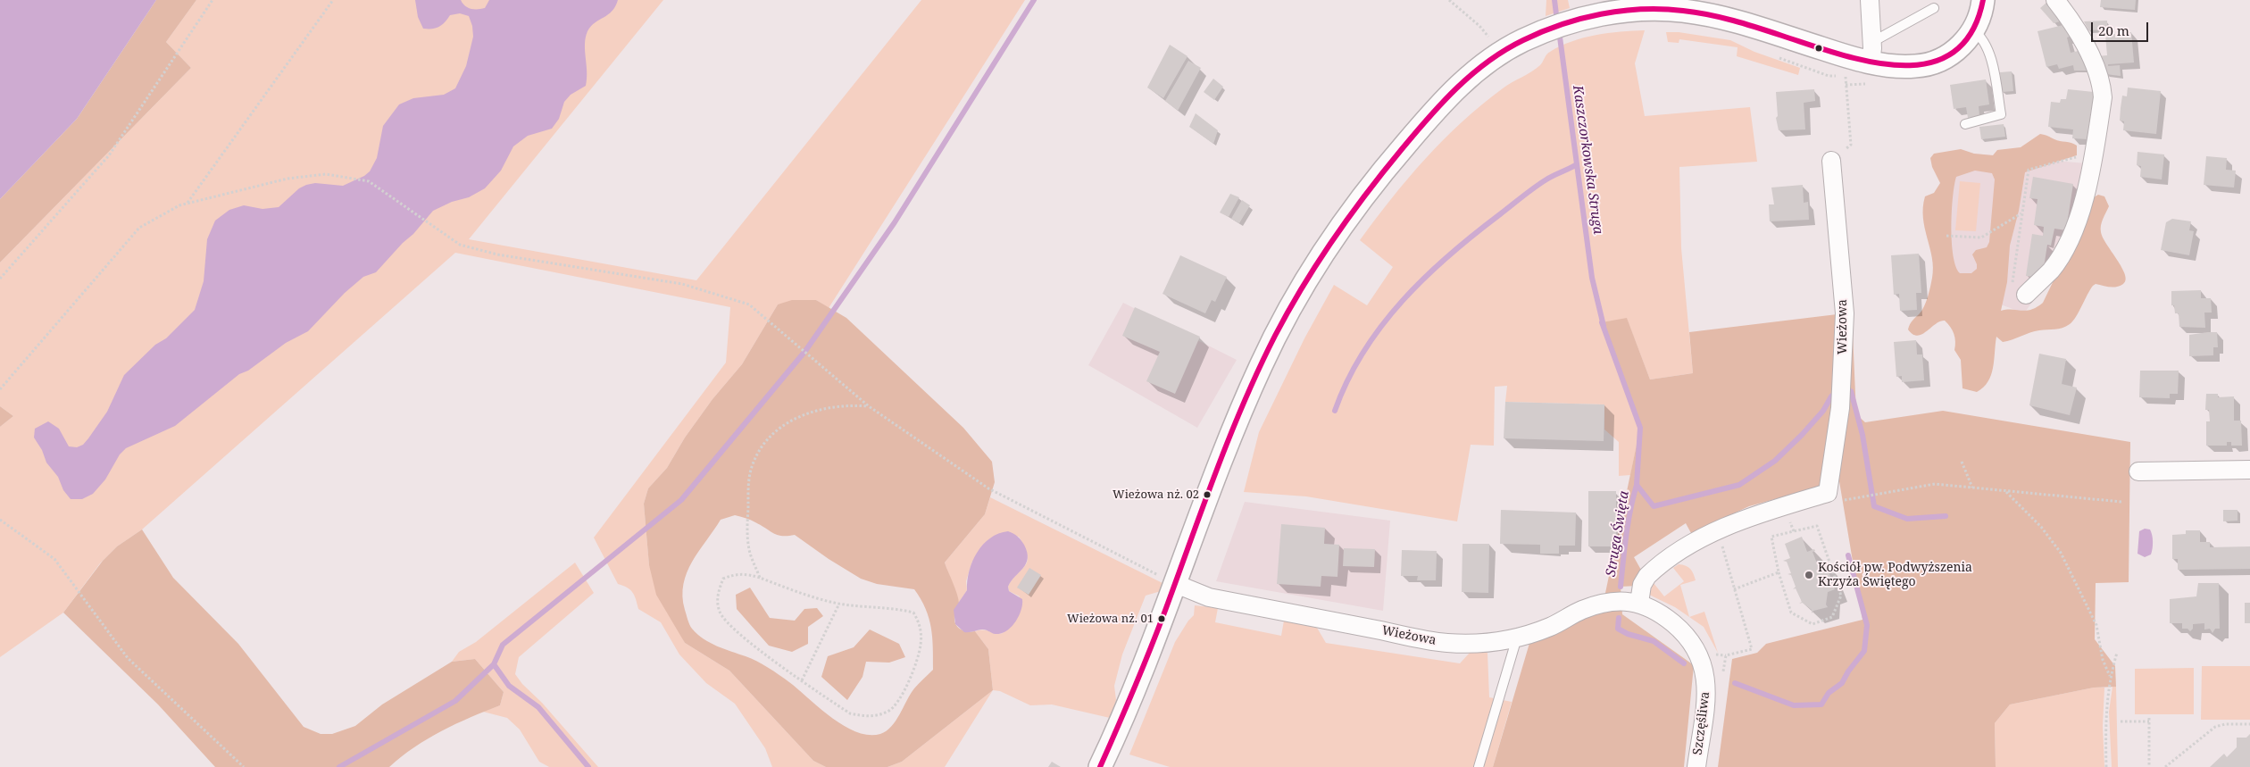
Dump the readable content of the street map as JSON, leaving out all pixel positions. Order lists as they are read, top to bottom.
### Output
{
  "streets": {
    "street": ["Wieżowa", "Szczęśliwa"]
  },
  "crossings": [
    ["Wieżowa", "Szczęśliwa"]
  ],
  "water": ["Kaszczorkowska Struga", "Struga Święta"],
  "places": ["Wieżowa nż. 02", "Kościół pw. Podwyższenia Krzyża Świętego", "Wieżowa nż. 01"],
  "scale_bar": "20 m"
}
